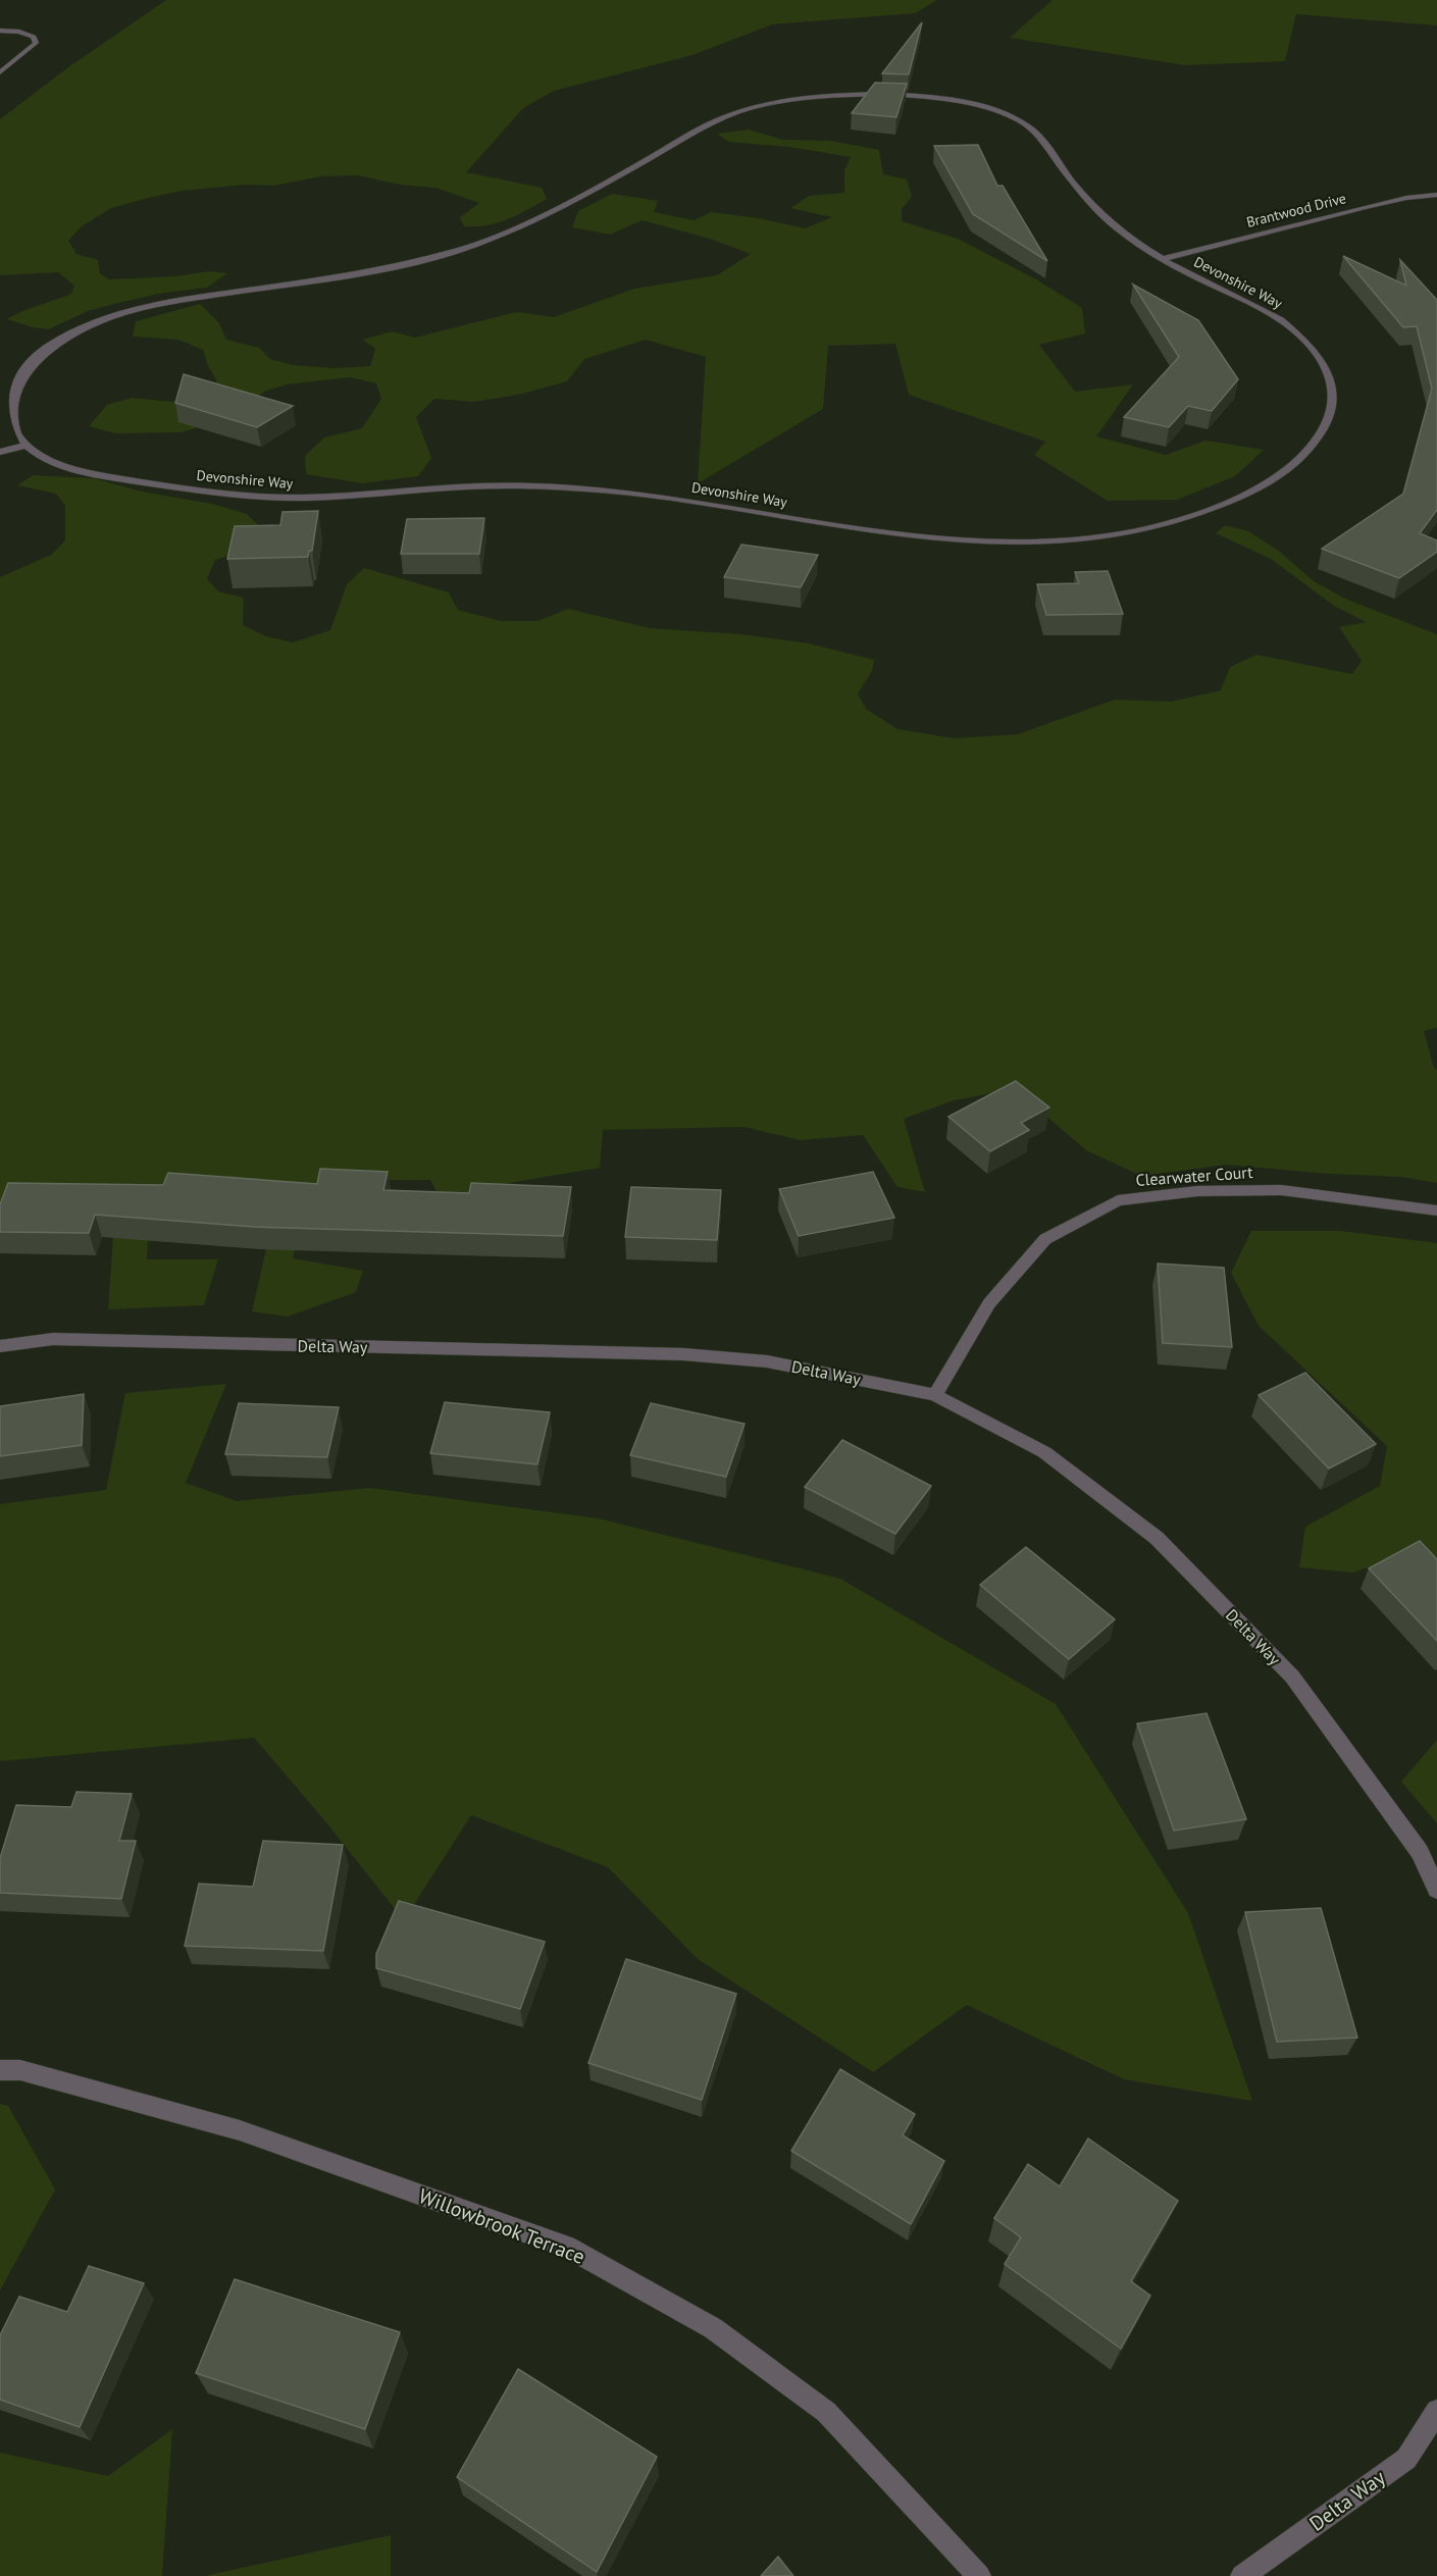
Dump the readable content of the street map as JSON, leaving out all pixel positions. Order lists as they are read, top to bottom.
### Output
{
  "streets": {
    "street": [
      "Brantwood Drive",
      "Devonshire Way",
      "Clearwater Court",
      "Delta Way",
      "Willowbrook Terrace"
    ]
  },
  "crossings": [
    ["Brantwood Drive", "Devonshire Way"],
    ["Clearwater Court", "Delta Way"]
  ]
}
